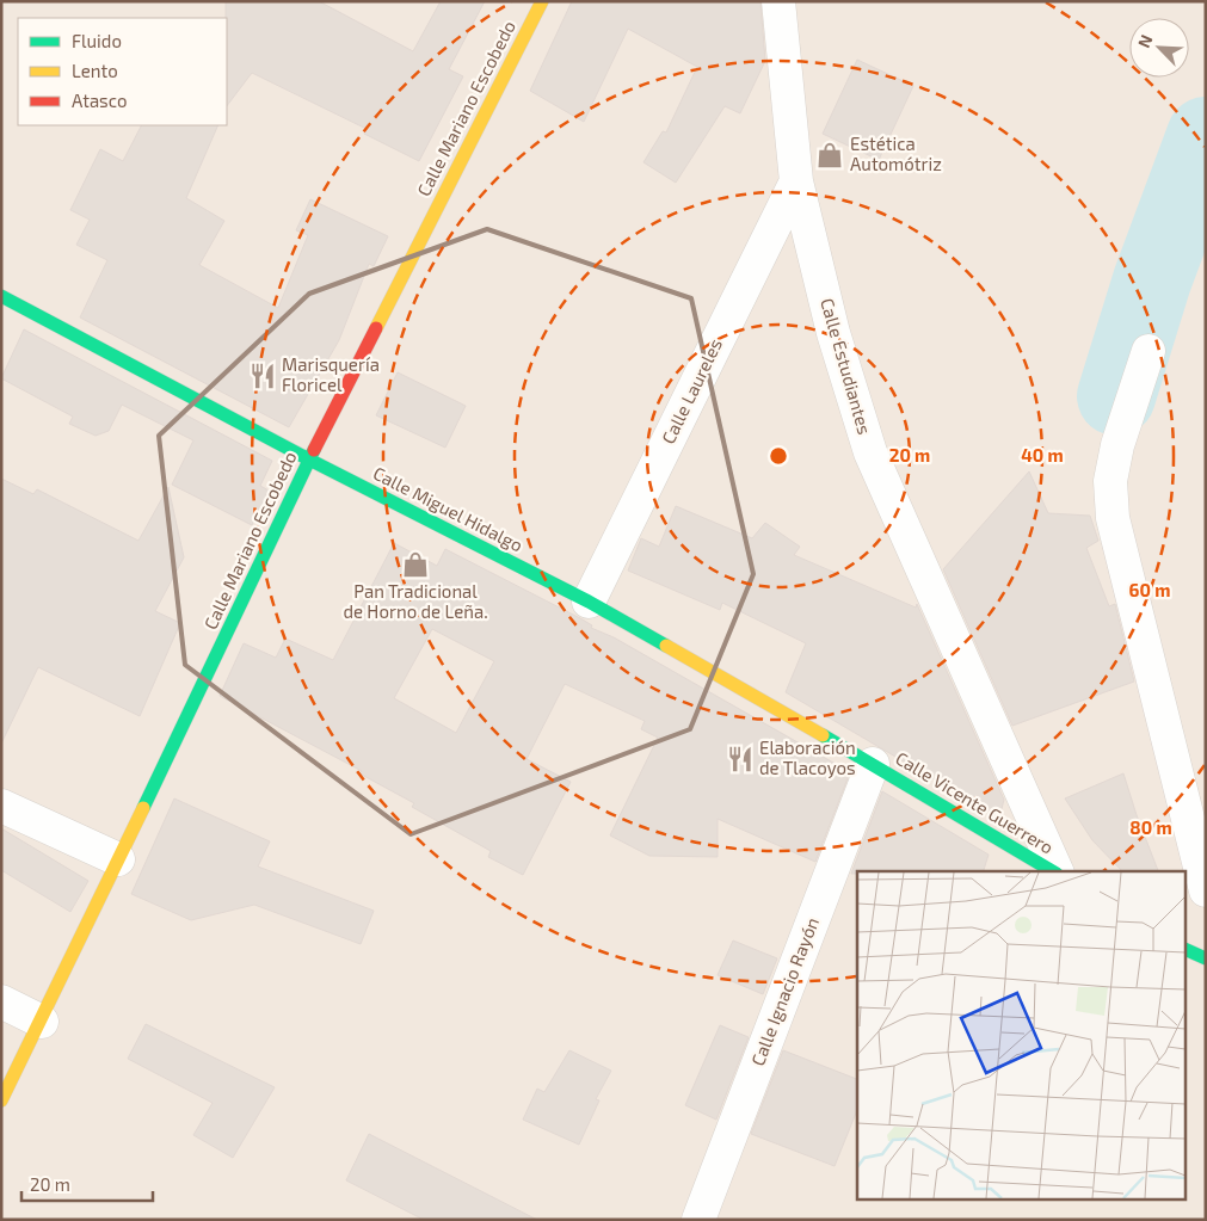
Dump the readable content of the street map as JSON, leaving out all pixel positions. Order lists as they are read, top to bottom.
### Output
{
  "streets": {
    "main road": ["Calle Mariano Escobedo", "Calle Miguel Hidalgo", "Calle Vicente Guerrero"],
    "street": ["Calle Estudiantes", "Calle Laureles", "Calle Ignacio Rayón"]
  },
  "crossings": [
    ["Calle Mariano Escobedo", "Calle Miguel Hidalgo"],
    ["Calle Estudiantes", "Calle Laureles"],
    ["Calle Laureles", "Calle Miguel Hidalgo"],
    ["Calle Miguel Hidalgo", "Calle Vicente Guerrero"],
    ["Calle Miguel Hidalgo", "Calle Ignacio Rayón"],
    ["Calle Vicente Guerrero", "Calle Ignacio Rayón"]
  ],
  "places": {
    "shop": ["Estética Automótriz", "Pan Tradicional de Horno de Leña."],
    "restaurant": ["Marisquería Floricel", "Elaboración de Tlacoyos"]
  },
  "legend": ["Fluido", "Lento", "Atasco"],
  "scale_bar": "20 m",
  "north": "top left",
  "rings": [
    "20 m",
    "40 m",
    "60 m",
    "80 m"
  ]
}
